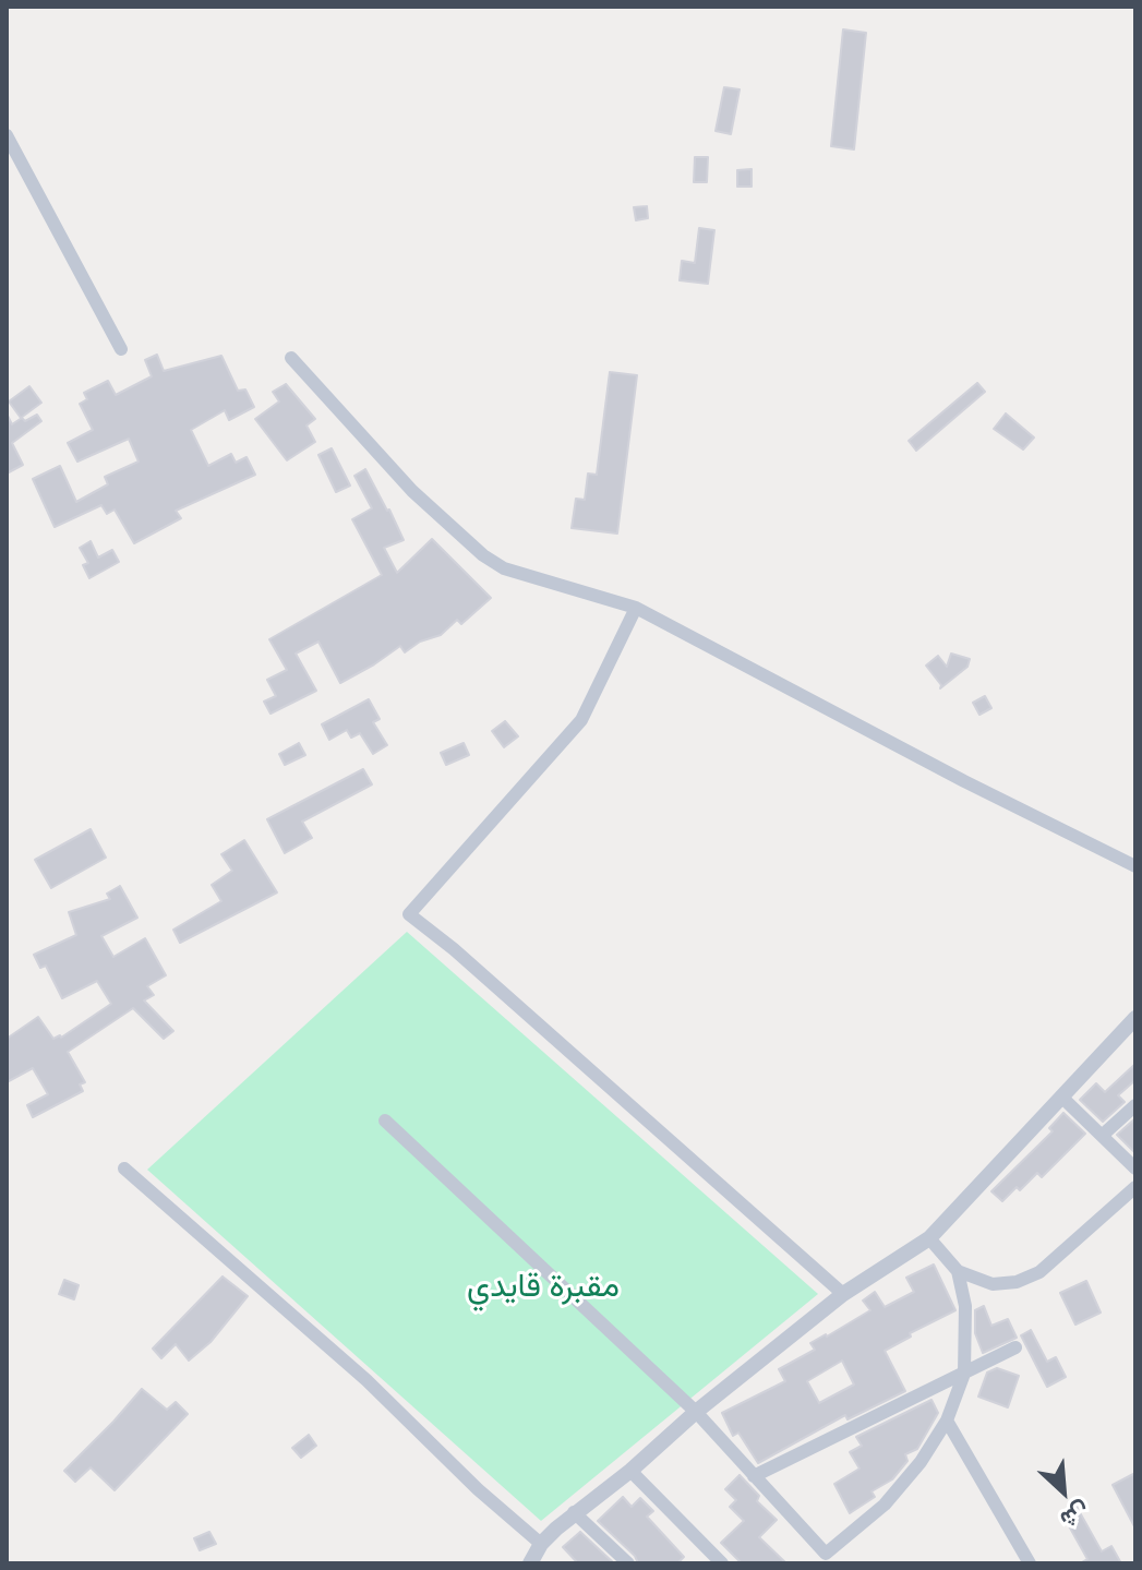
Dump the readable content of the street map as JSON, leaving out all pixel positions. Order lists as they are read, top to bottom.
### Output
{
  "parks": ["مقبرة قايدي"],
  "north": "bottom right"
}
